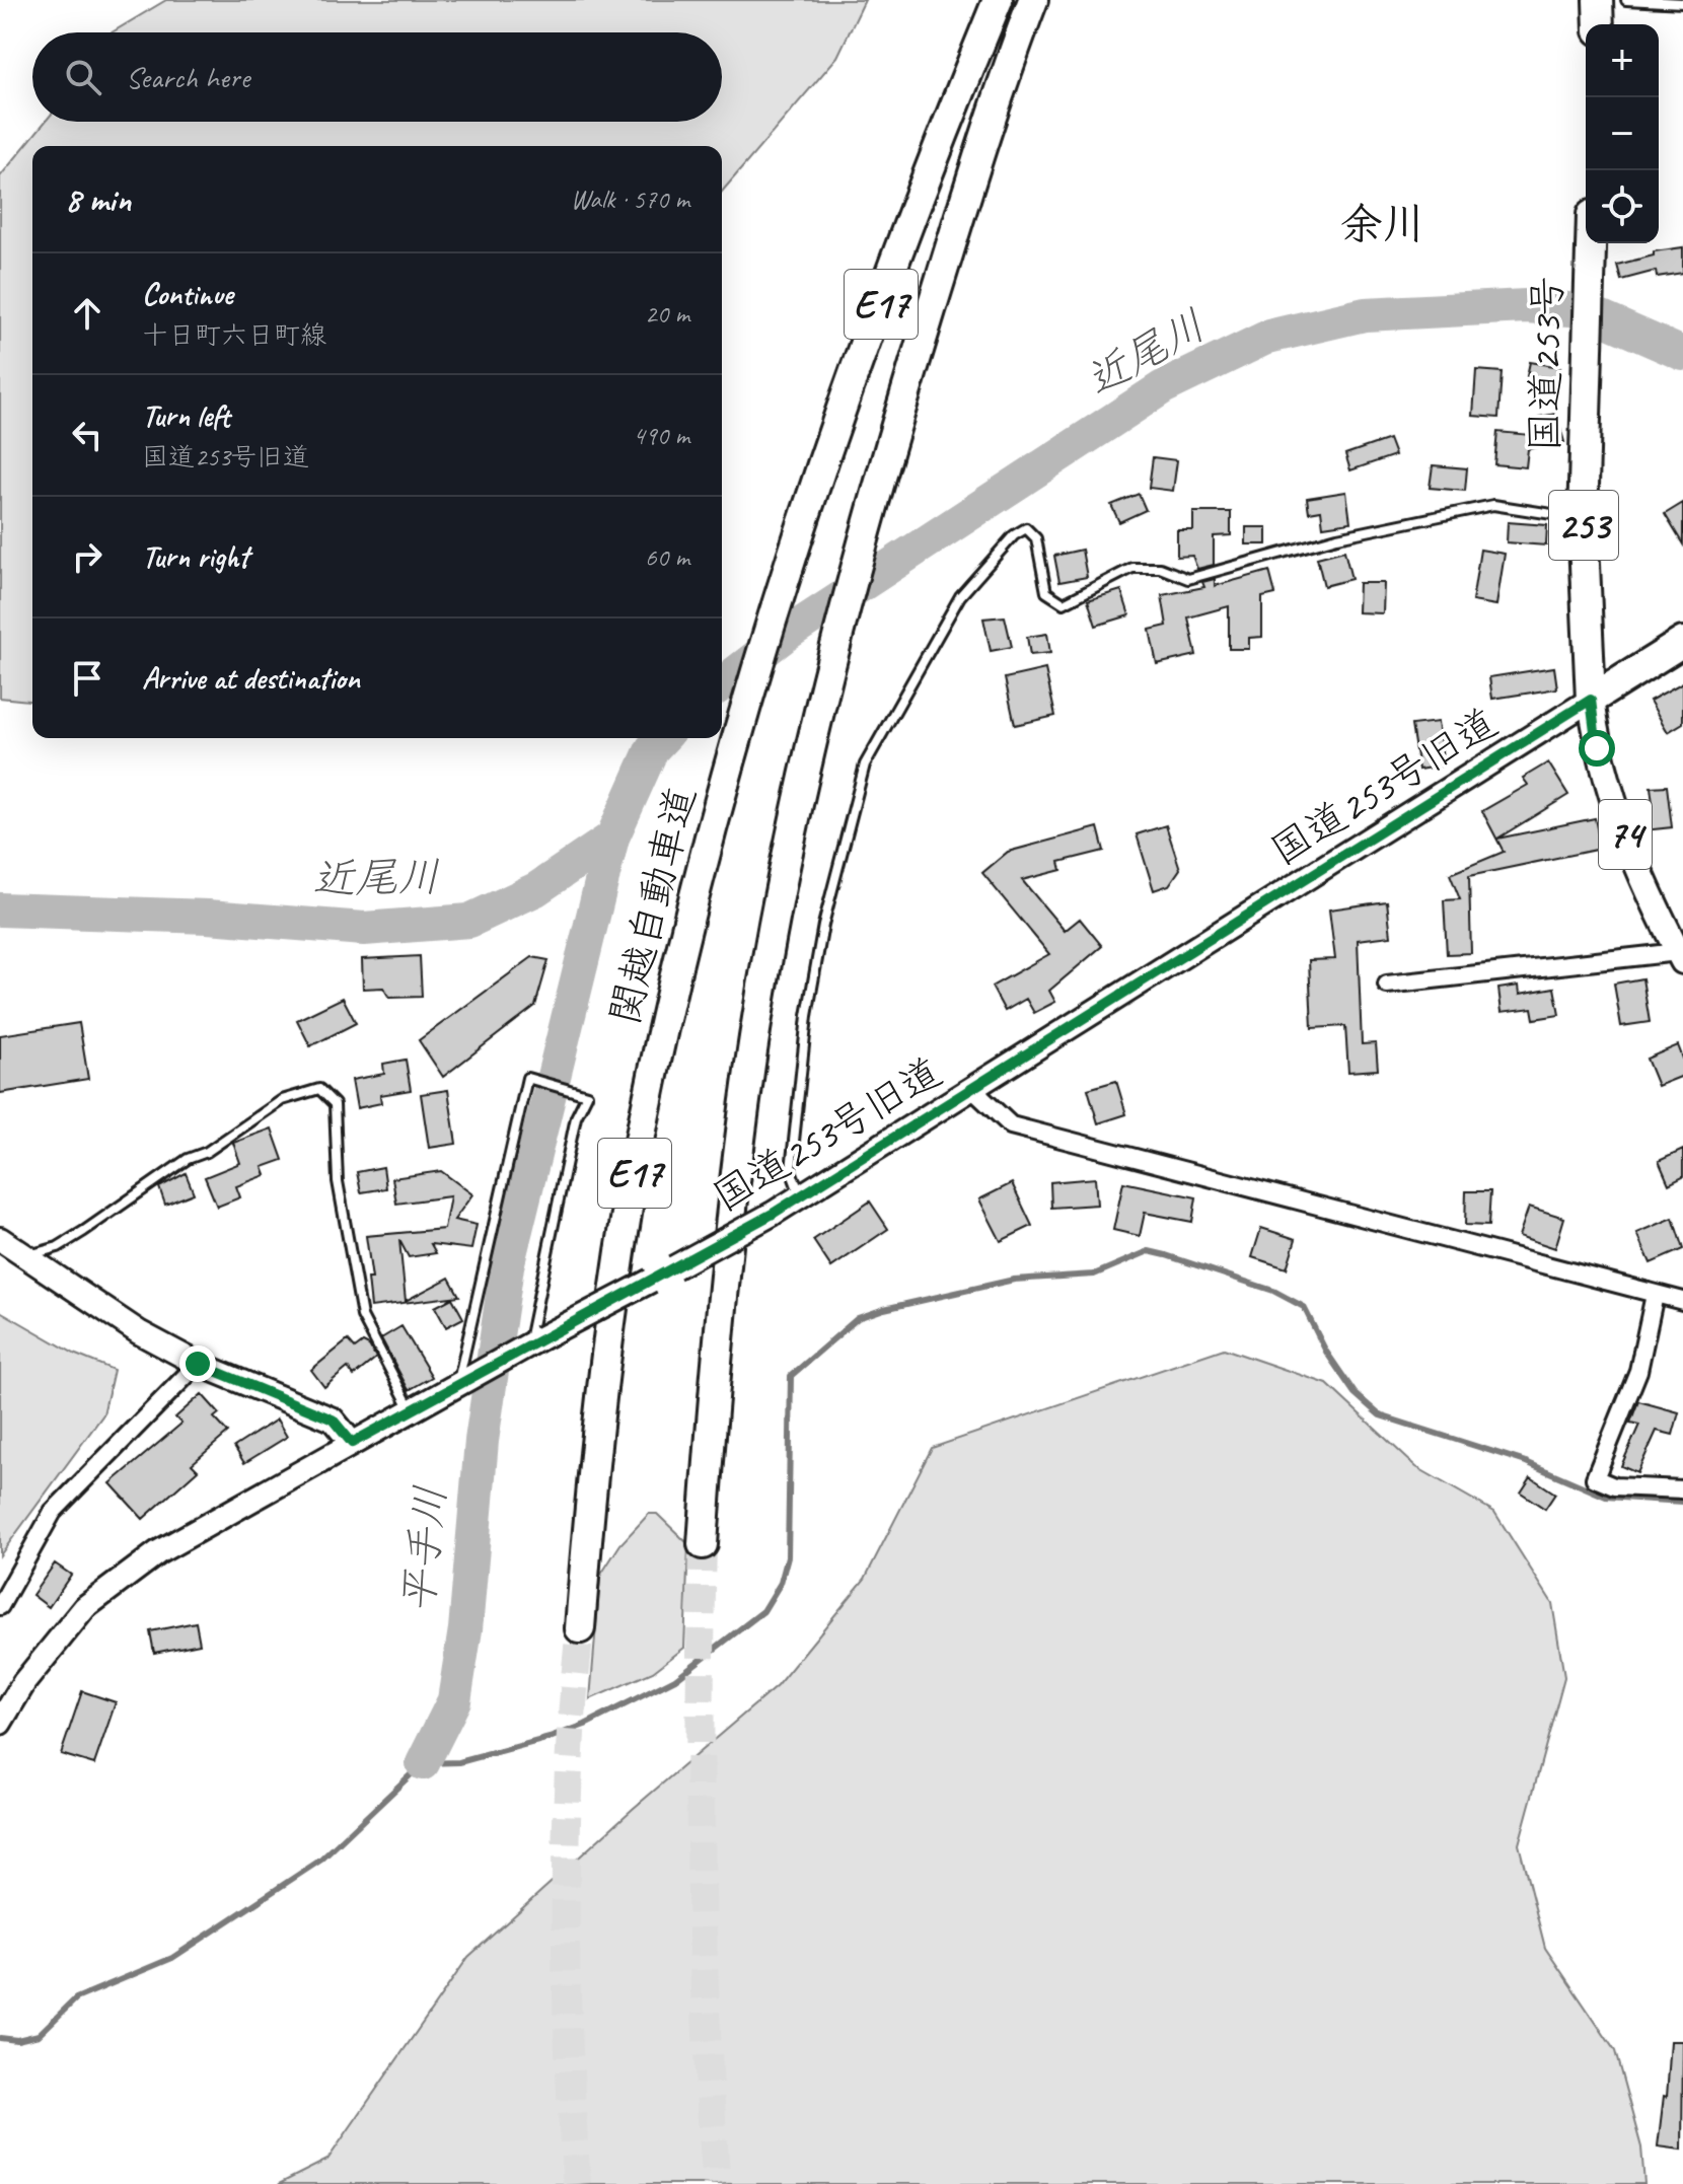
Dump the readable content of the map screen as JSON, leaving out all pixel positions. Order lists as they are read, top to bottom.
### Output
{
  "streets": {
    "highway": [
      "E17",
      "国道253号",
      "253",
      "関越自動車道"
    ],
    "main road": ["74"],
    "street": ["国道253号旧道"]
  },
  "crossings": [
    ["国道253号", "国道253号旧道"],
    ["国道253号", "74"],
    ["国道253号旧道", "74"]
  ],
  "districts": ["余川"],
  "water": ["近尾川", "平手川"],
  "page": {
    "map_buttons": ["+", "−"],
    "search": "Search here",
    "heading": ["8 min", "Walk · 570 m"],
    "list": [
      ["Continue", "十日町六日町線", "20 m"],
      ["Turn left", "国道253号旧道", "490 m"],
      ["Turn right", "60 m"],
      "Arrive at destination"
    ]
  }
}
